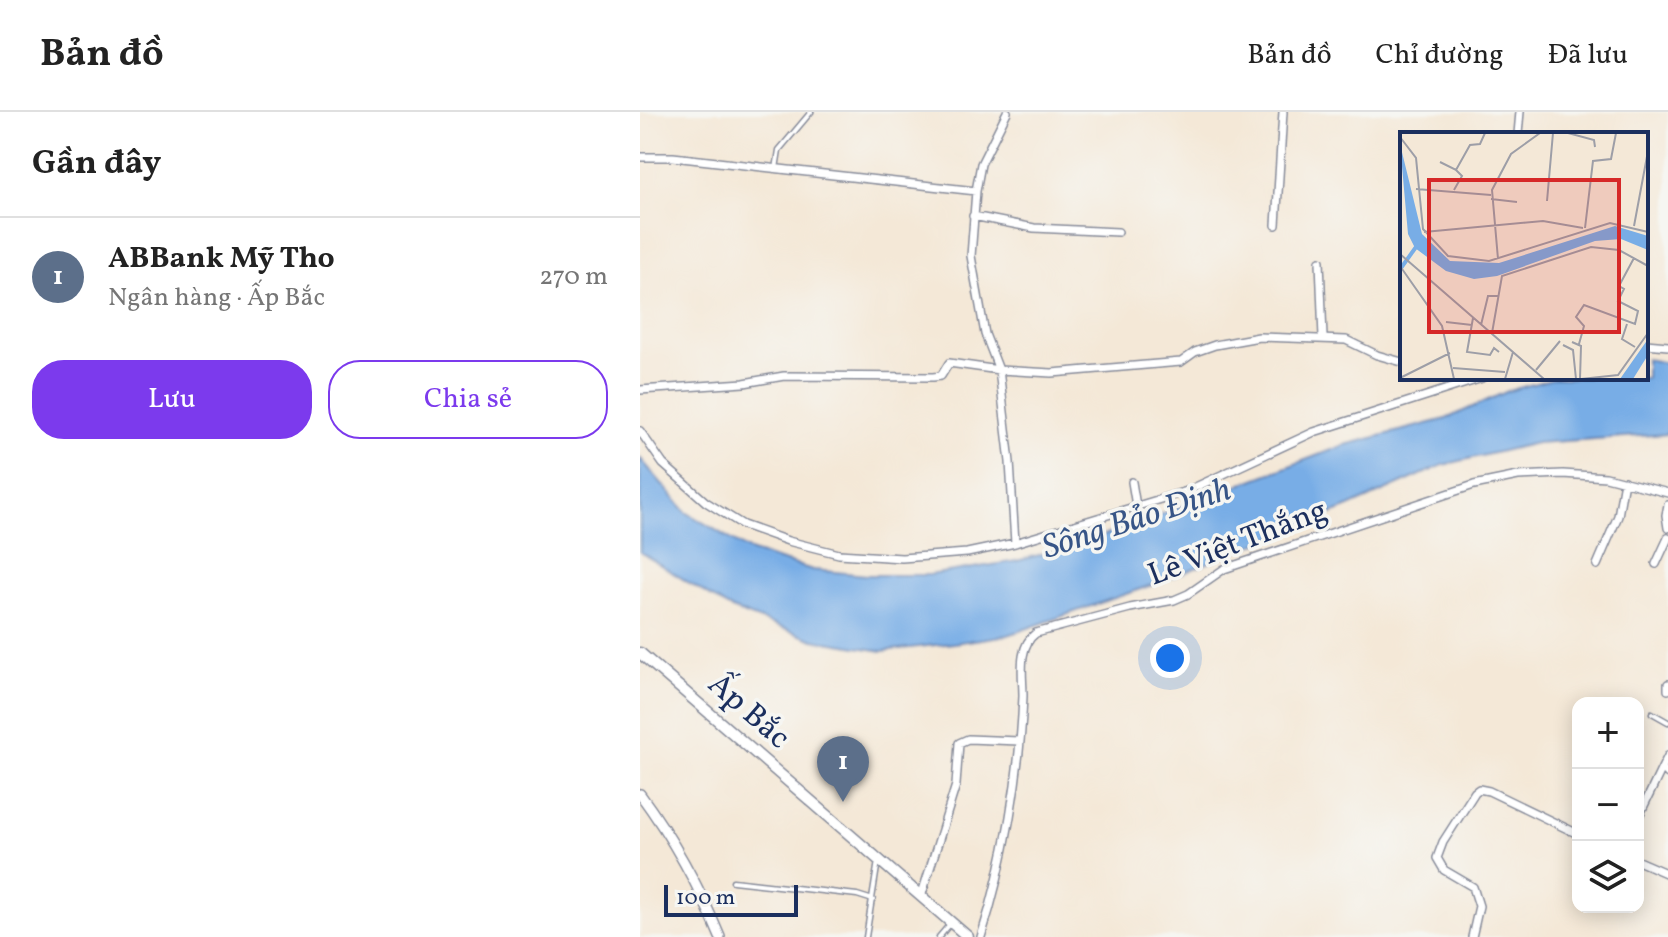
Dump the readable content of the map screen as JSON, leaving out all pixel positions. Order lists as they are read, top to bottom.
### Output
{
  "streets": {
    "main road": ["Ấp Bắc"],
    "street": ["Lê Việt Thắng"]
  },
  "water": ["Sông Bảo Định"],
  "scale_bar": "100 m",
  "page": {
    "header": "Bản đồ",
    "nav": ["Bản đồ", "Chỉ đường", "Đã lưu"],
    "heading": "Gần đây",
    "list": [
      {
        "mark": "1",
        "name": "ABBank Mỹ Tho",
        "note": "Ngân hàng · Ấp Bắc",
        "value": "270 m"
      }
    ],
    "buttons": ["Lưu", "Chia sẻ"],
    "map_buttons": ["+", "−"],
    "pins": "1",
    "scale": "100 m"
  }
}
